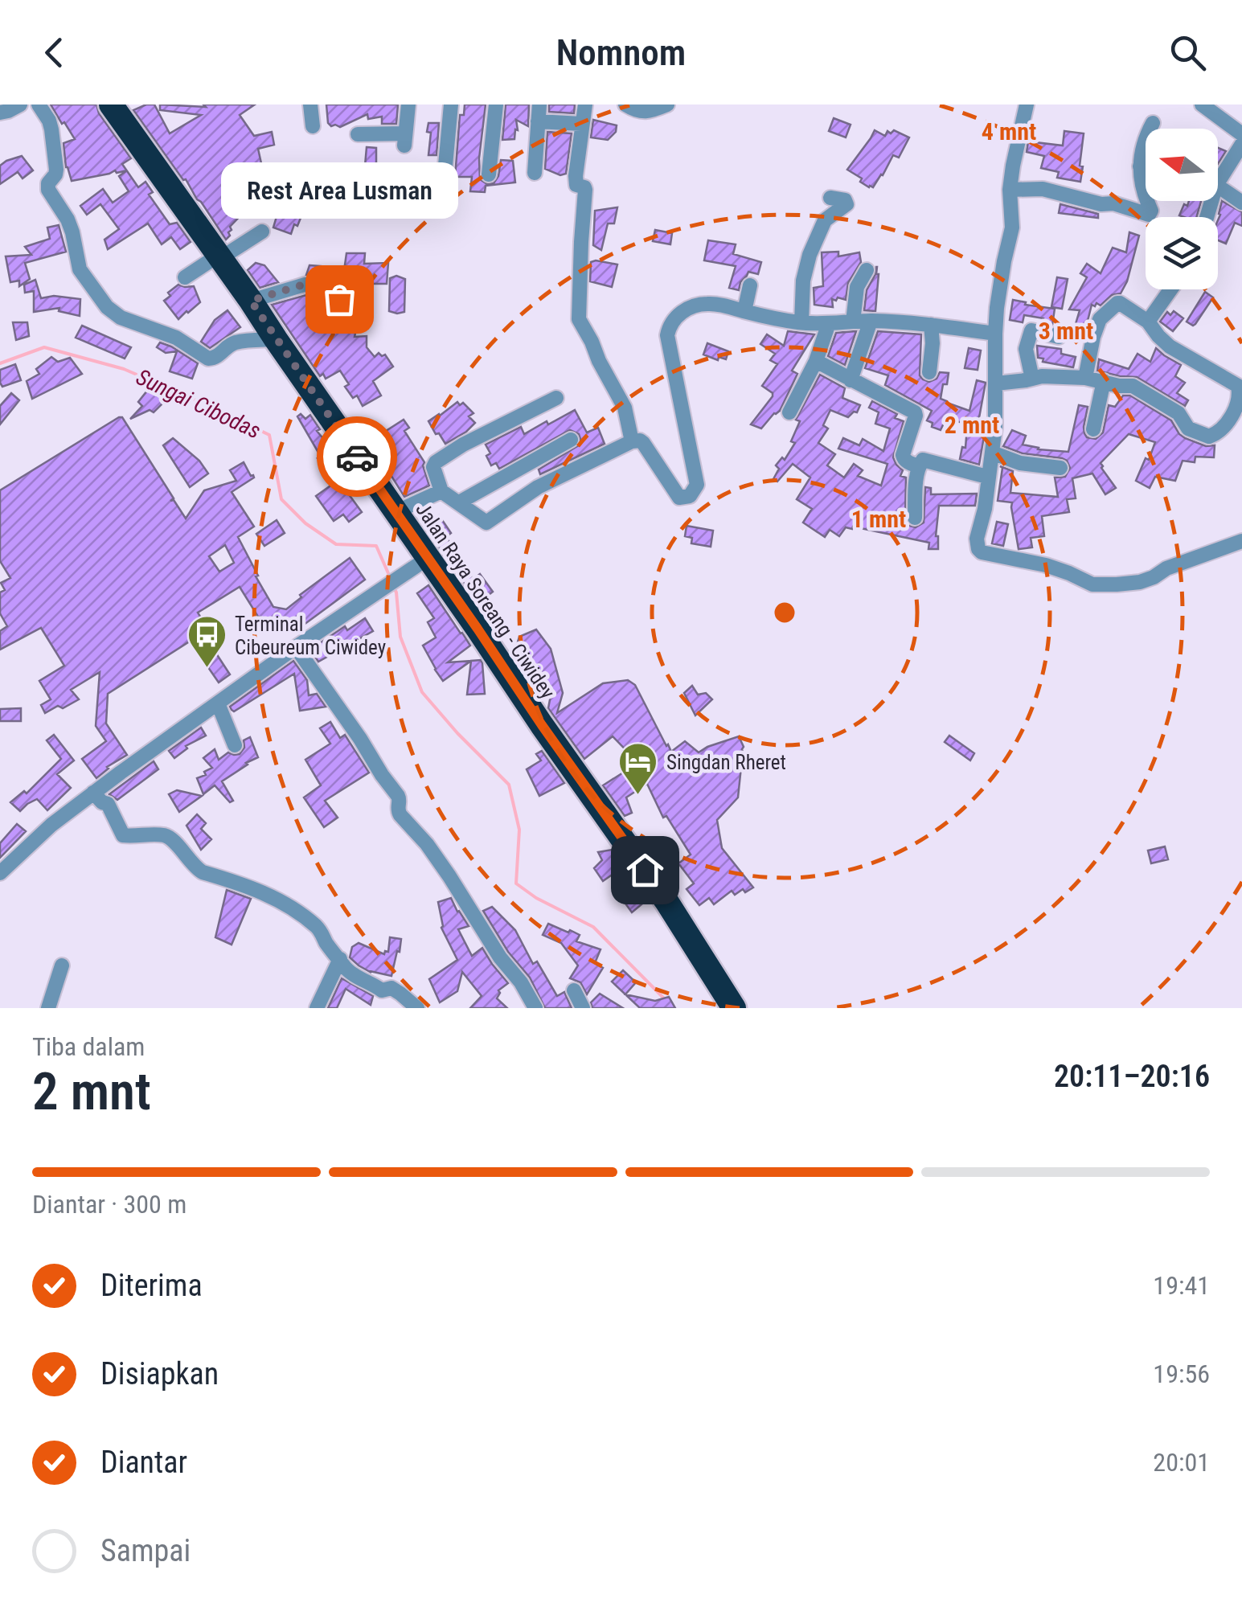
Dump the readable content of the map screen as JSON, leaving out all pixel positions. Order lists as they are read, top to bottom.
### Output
{
  "streets": {
    "highway": ["Jalan Raya Soreang - Ciwidey"]
  },
  "water": ["Sungai Cibodas"],
  "places": {
    "other": ["Rest Area Lusman"],
    "bus stop": ["Terminal Cibeureum Ciwidey"],
    "hotel": ["Singdan Rheret"]
  },
  "north": "left",
  "page": {
    "header": "Nomnom",
    "bubble": "Rest Area Lusman",
    "heading": ["2 mnt", "Tiba dalam", "20:11–20:16"],
    "bar": "Diantar · 300 m",
    "list": [
      ["Diterima", "19:41"],
      ["Disiapkan", "19:56"],
      ["Diantar", "20:01"],
      "Sampai"
    ]
  },
  "rings": [
    "4 mnt",
    "3 mnt",
    "2 mnt",
    "1 mnt"
  ]
}
